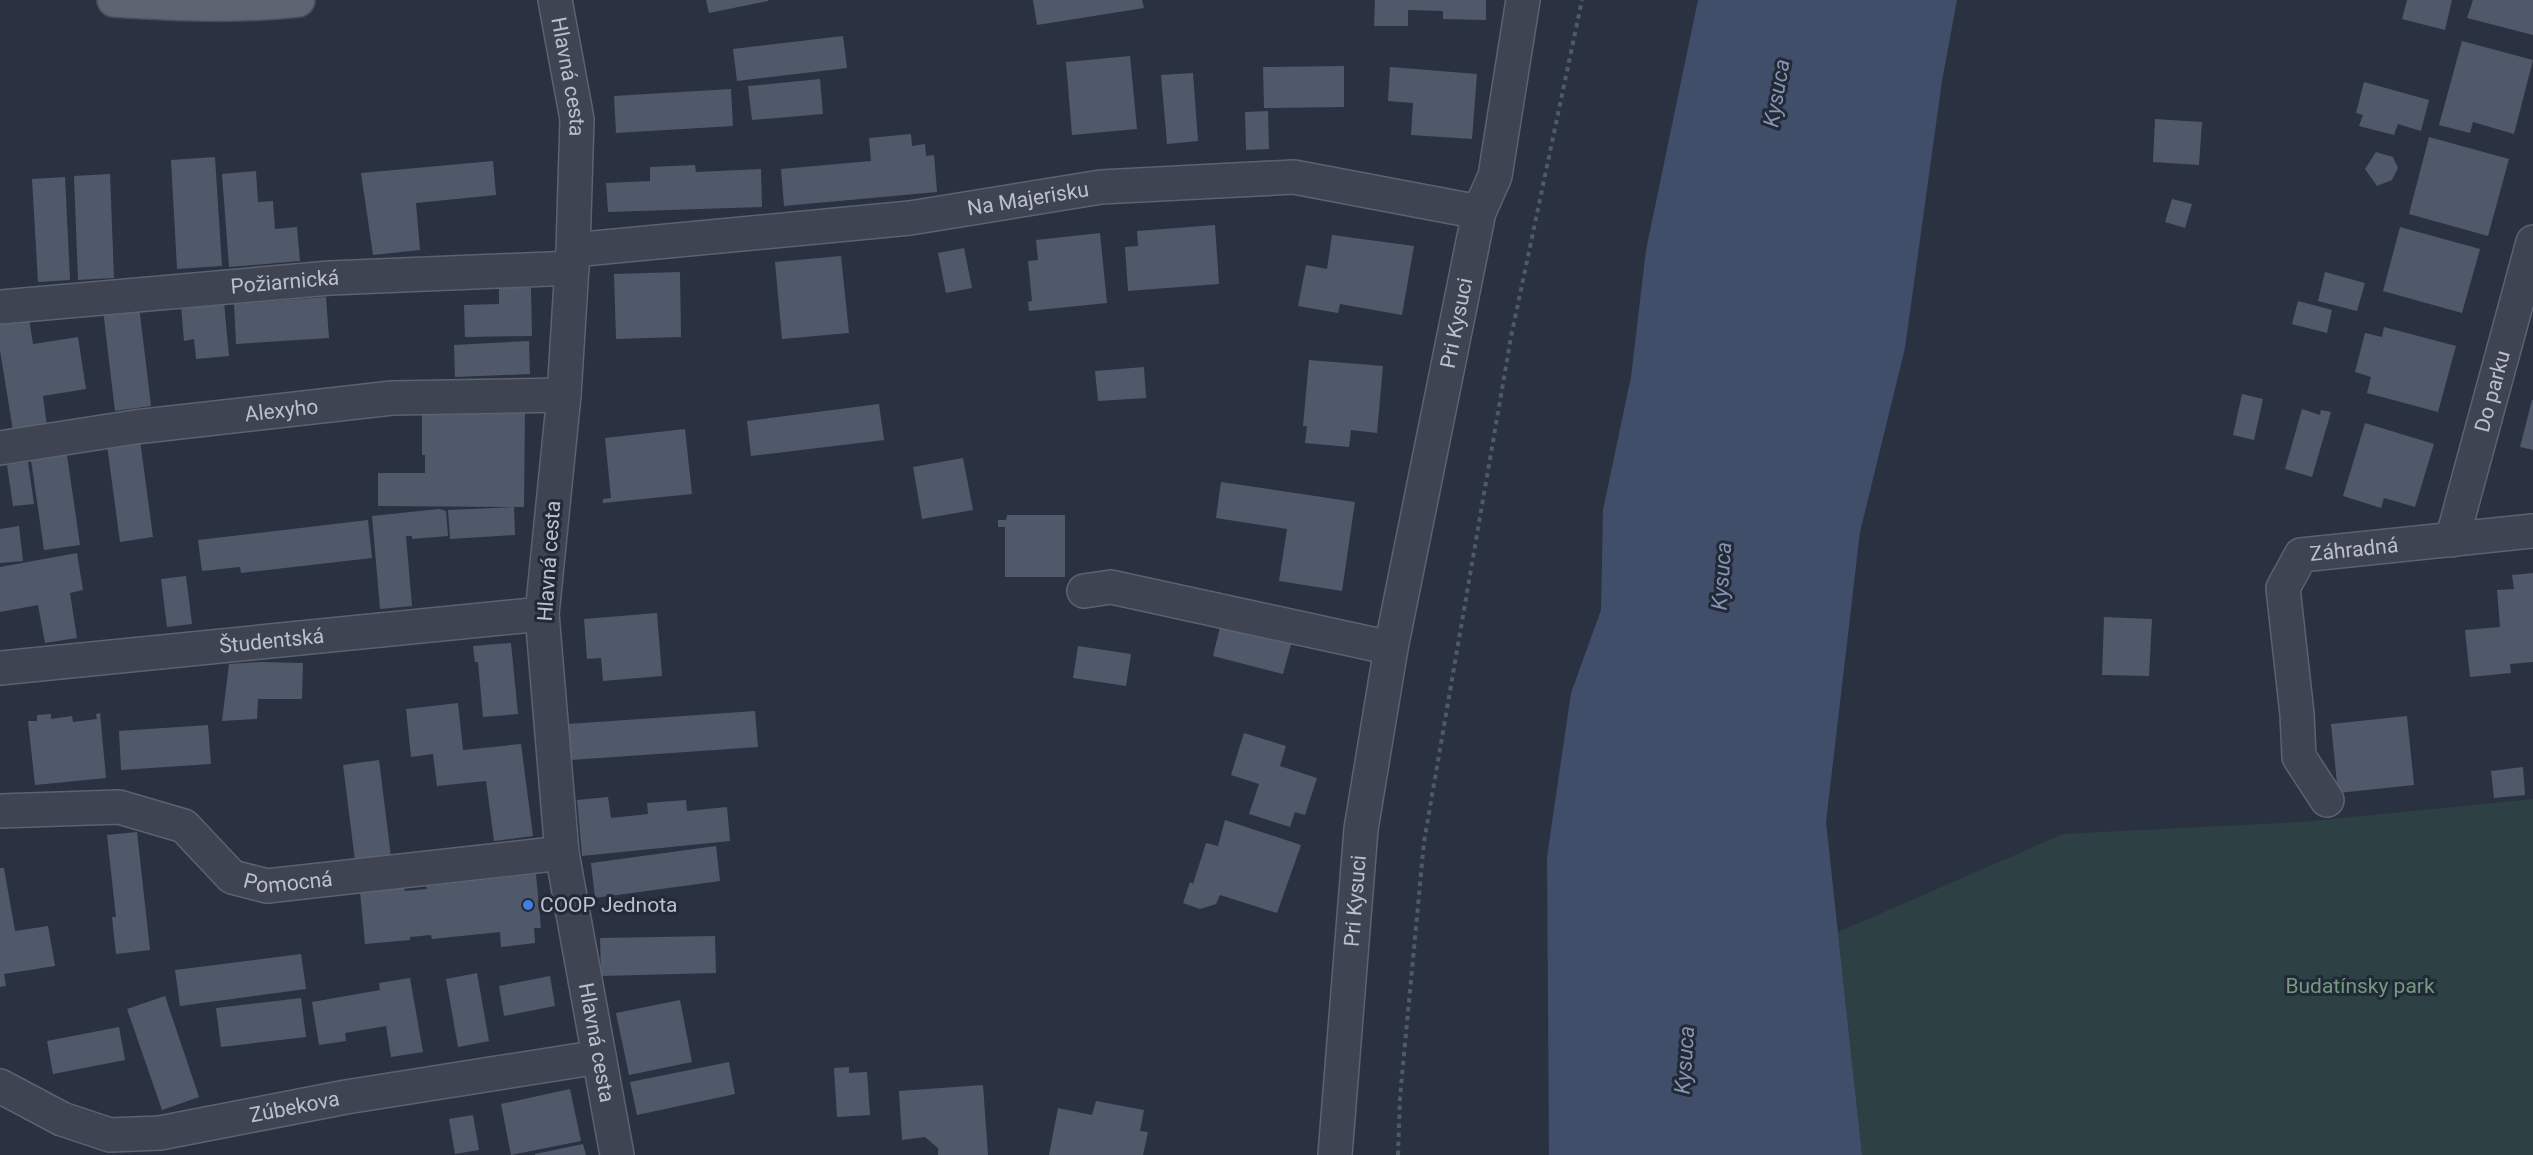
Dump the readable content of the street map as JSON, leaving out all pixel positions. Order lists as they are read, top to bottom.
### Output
{
  "streets": {
    "street": [
      "Hlavná cesta",
      "Na Majerisku",
      "Požiarnická",
      "Pri Kysuci",
      "Do parku",
      "Alexyho",
      "Záhradná",
      "Študentská",
      "Pomocná",
      "Zúbekova"
    ]
  },
  "crossings": [
    ["Hlavná cesta", "Na Majerisku"],
    ["Hlavná cesta", "Požiarnická"],
    ["Hlavná cesta", "Alexyho"],
    ["Hlavná cesta", "Študentská"],
    ["Hlavná cesta", "Pomocná"],
    ["Hlavná cesta", "Zúbekova"],
    ["Na Majerisku", "Požiarnická"],
    ["Na Majerisku", "Pri Kysuci"],
    ["Do parku", "Záhradná"]
  ],
  "water": ["Kysuca"],
  "parks": ["Budatínsky park"],
  "places": ["COOP Jednota"]
}
